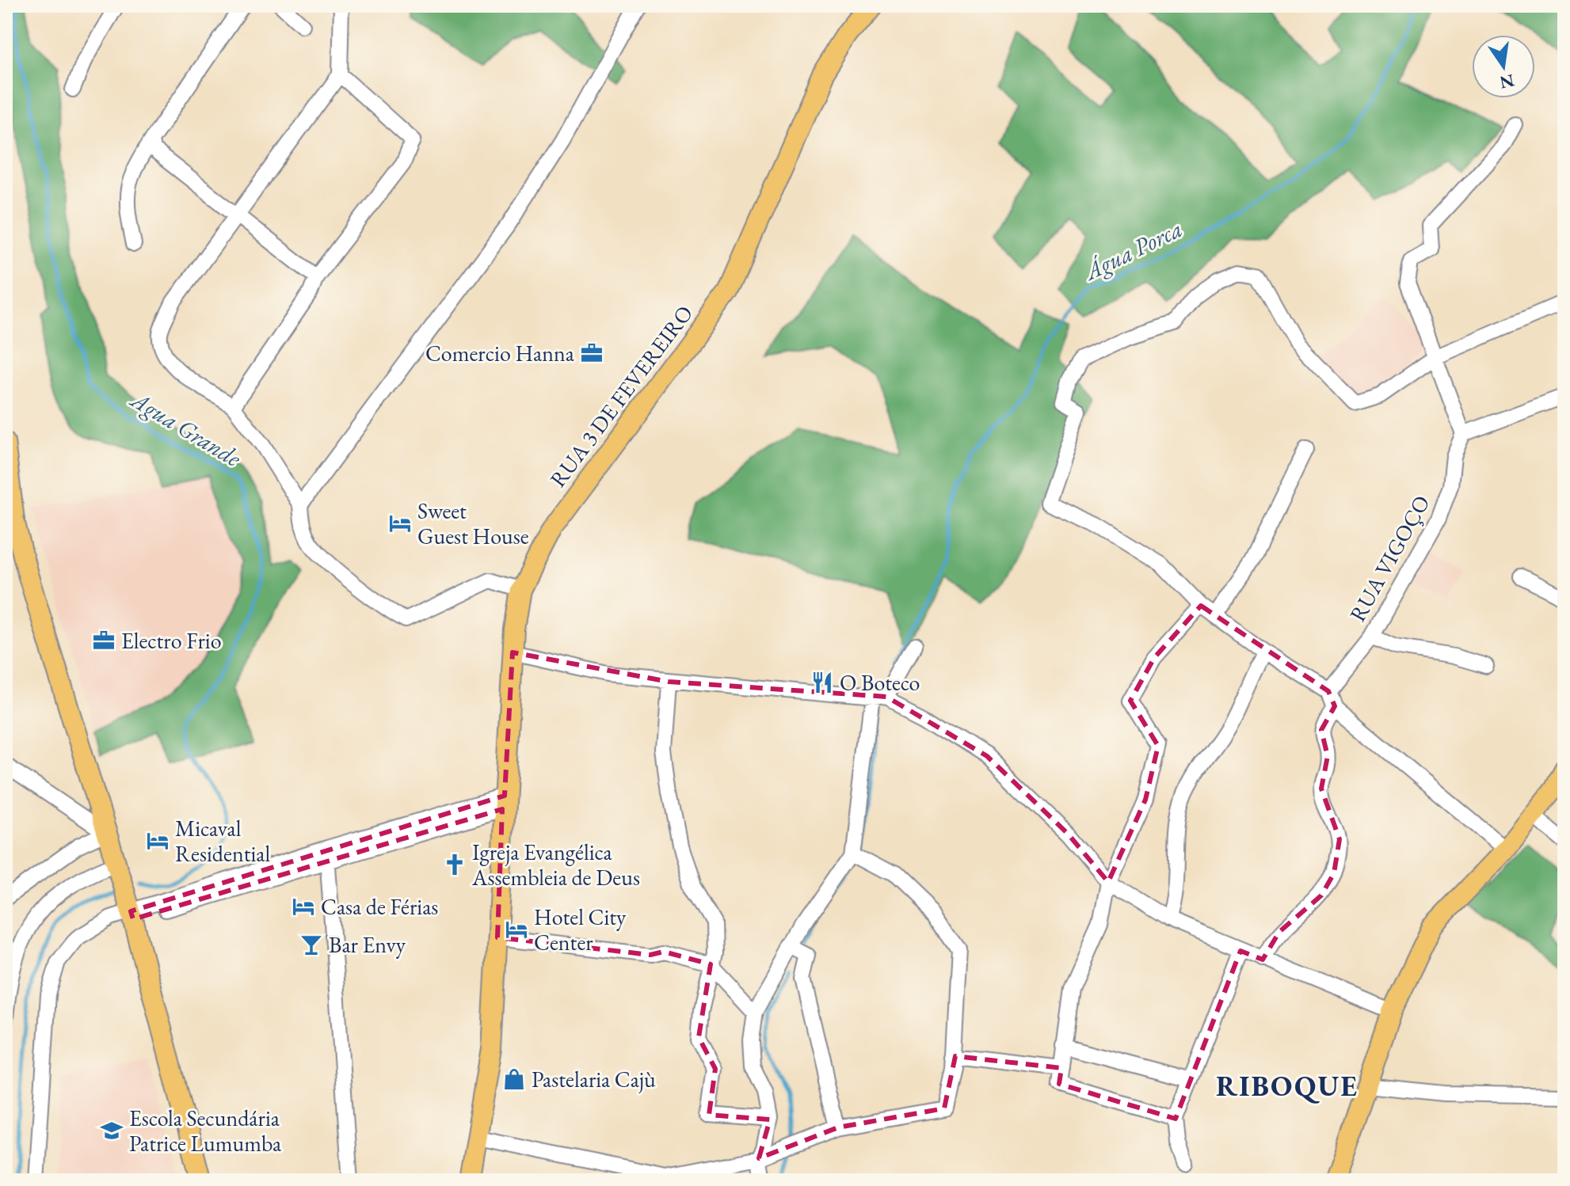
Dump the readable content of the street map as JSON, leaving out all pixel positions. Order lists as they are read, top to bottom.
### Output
{
  "streets": {
    "main road": ["RUA 3 DE FEVEREIRO"],
    "street": ["RUA VIGOÇO"]
  },
  "districts": ["RIBOQUE"],
  "water": ["Água Porca", "Agua Grande"],
  "places": {
    "office": ["Comercio Hanna", "Electro Frio"],
    "hotel": [
      "Sweet Guest House",
      "Micaval Residential",
      "Casa de Férias",
      "Hotel City Center"
    ],
    "restaurant": ["O Boteco"],
    "church": ["Igreja Evangélica Assembleia de Deus"],
    "bar": ["Bar Envy"],
    "shop": ["Pastelaria Cajù"],
    "school or university": ["Escola Secundária Patrice Lumumba"]
  },
  "north": "bottom"
}
